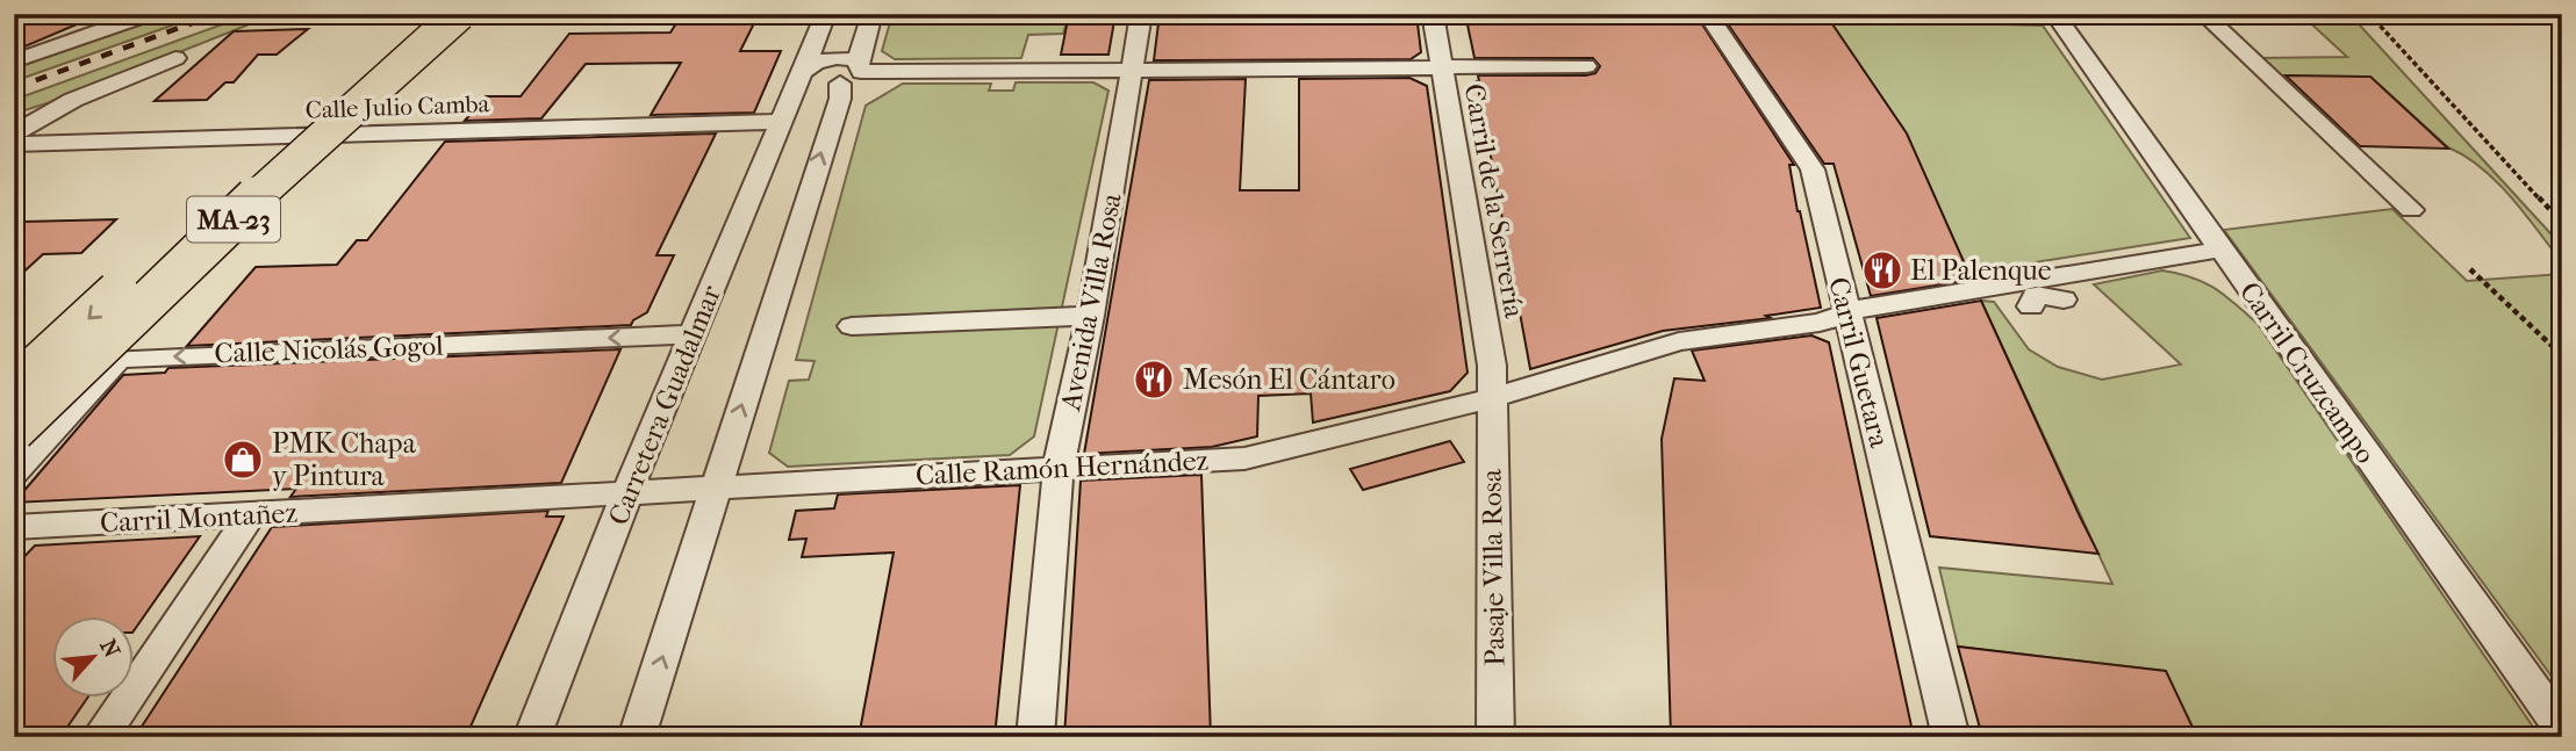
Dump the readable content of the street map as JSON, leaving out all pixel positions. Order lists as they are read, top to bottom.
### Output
{
  "streets": {
    "highway": ["MA-23"],
    "street": [
      "Calle Julio Camba",
      "Carril de la Serrería",
      "Avenida Villa Rosa",
      "Calle Nicolás Gogol",
      "Carril Guetara",
      "Carril Cruzcampo",
      "Carretera Guadalmar",
      "Calle Ramón Hernández",
      "Carril Montañez",
      "Pasaje Villa Rosa"
    ]
  },
  "crossings": [
    ["Calle Julio Camba", "Carretera Guadalmar"],
    ["Carril de la Serrería", "Calle Ramón Hernández"],
    ["Carril de la Serrería", "Pasaje Villa Rosa"],
    ["Avenida Villa Rosa", "Calle Ramón Hernández"],
    ["Calle Nicolás Gogol", "Carretera Guadalmar"],
    ["Carril Guetara", "Calle Ramón Hernández"],
    ["Carril Cruzcampo", "Calle Ramón Hernández"],
    ["Carretera Guadalmar", "Calle Ramón Hernández"],
    ["Carretera Guadalmar", "Carril Montañez"],
    ["Calle Ramón Hernández", "Carril Montañez"],
    ["Calle Ramón Hernández", "Pasaje Villa Rosa"]
  ],
  "one_way": ["Calle Nicolás Gogol"],
  "places": {
    "restaurant": ["El Palenque", "Mesón El Cántaro"],
    "shop": ["PMK Chapa y Pintura"]
  },
  "north": "top right"
}
